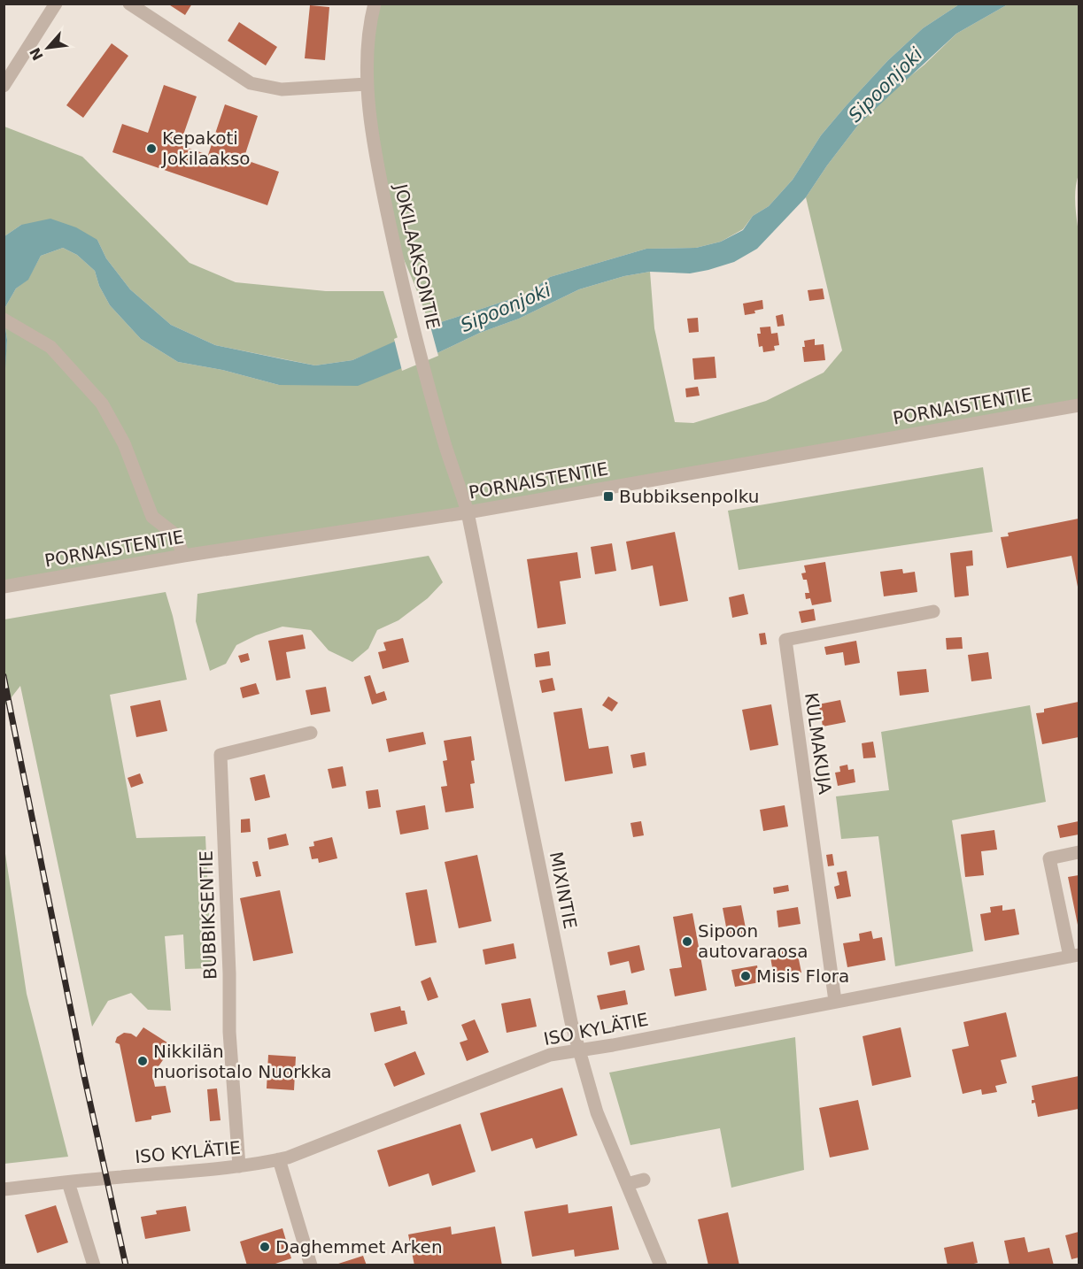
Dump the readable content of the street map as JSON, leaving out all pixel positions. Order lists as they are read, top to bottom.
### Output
{
  "streets": {
    "street": [
      "JOKILAAKSONTIE",
      "PORNAISTENTIE",
      "KULMAKUJA",
      "MIXINTIE",
      "BUBBIKSENTIE",
      "ISO KYLÄTIE"
    ]
  },
  "crossings": [
    ["JOKILAAKSONTIE", "PORNAISTENTIE"],
    ["JOKILAAKSONTIE", "MIXINTIE"],
    ["PORNAISTENTIE", "MIXINTIE"],
    ["KULMAKUJA", "ISO KYLÄTIE"],
    ["MIXINTIE", "ISO KYLÄTIE"],
    ["BUBBIKSENTIE", "ISO KYLÄTIE"]
  ],
  "water": ["Sipoonjoki"],
  "places": {
    "other": [
      "Kepakoti Jokilaakso",
      "Sipoon autovaraosa",
      "Misis Flora",
      "Nikkilän nuorisotalo Nuorkka",
      "Daghemmet Arken"
    ],
    "transit": ["Bubbiksenpolku"]
  },
  "north": "bottom left"
}
